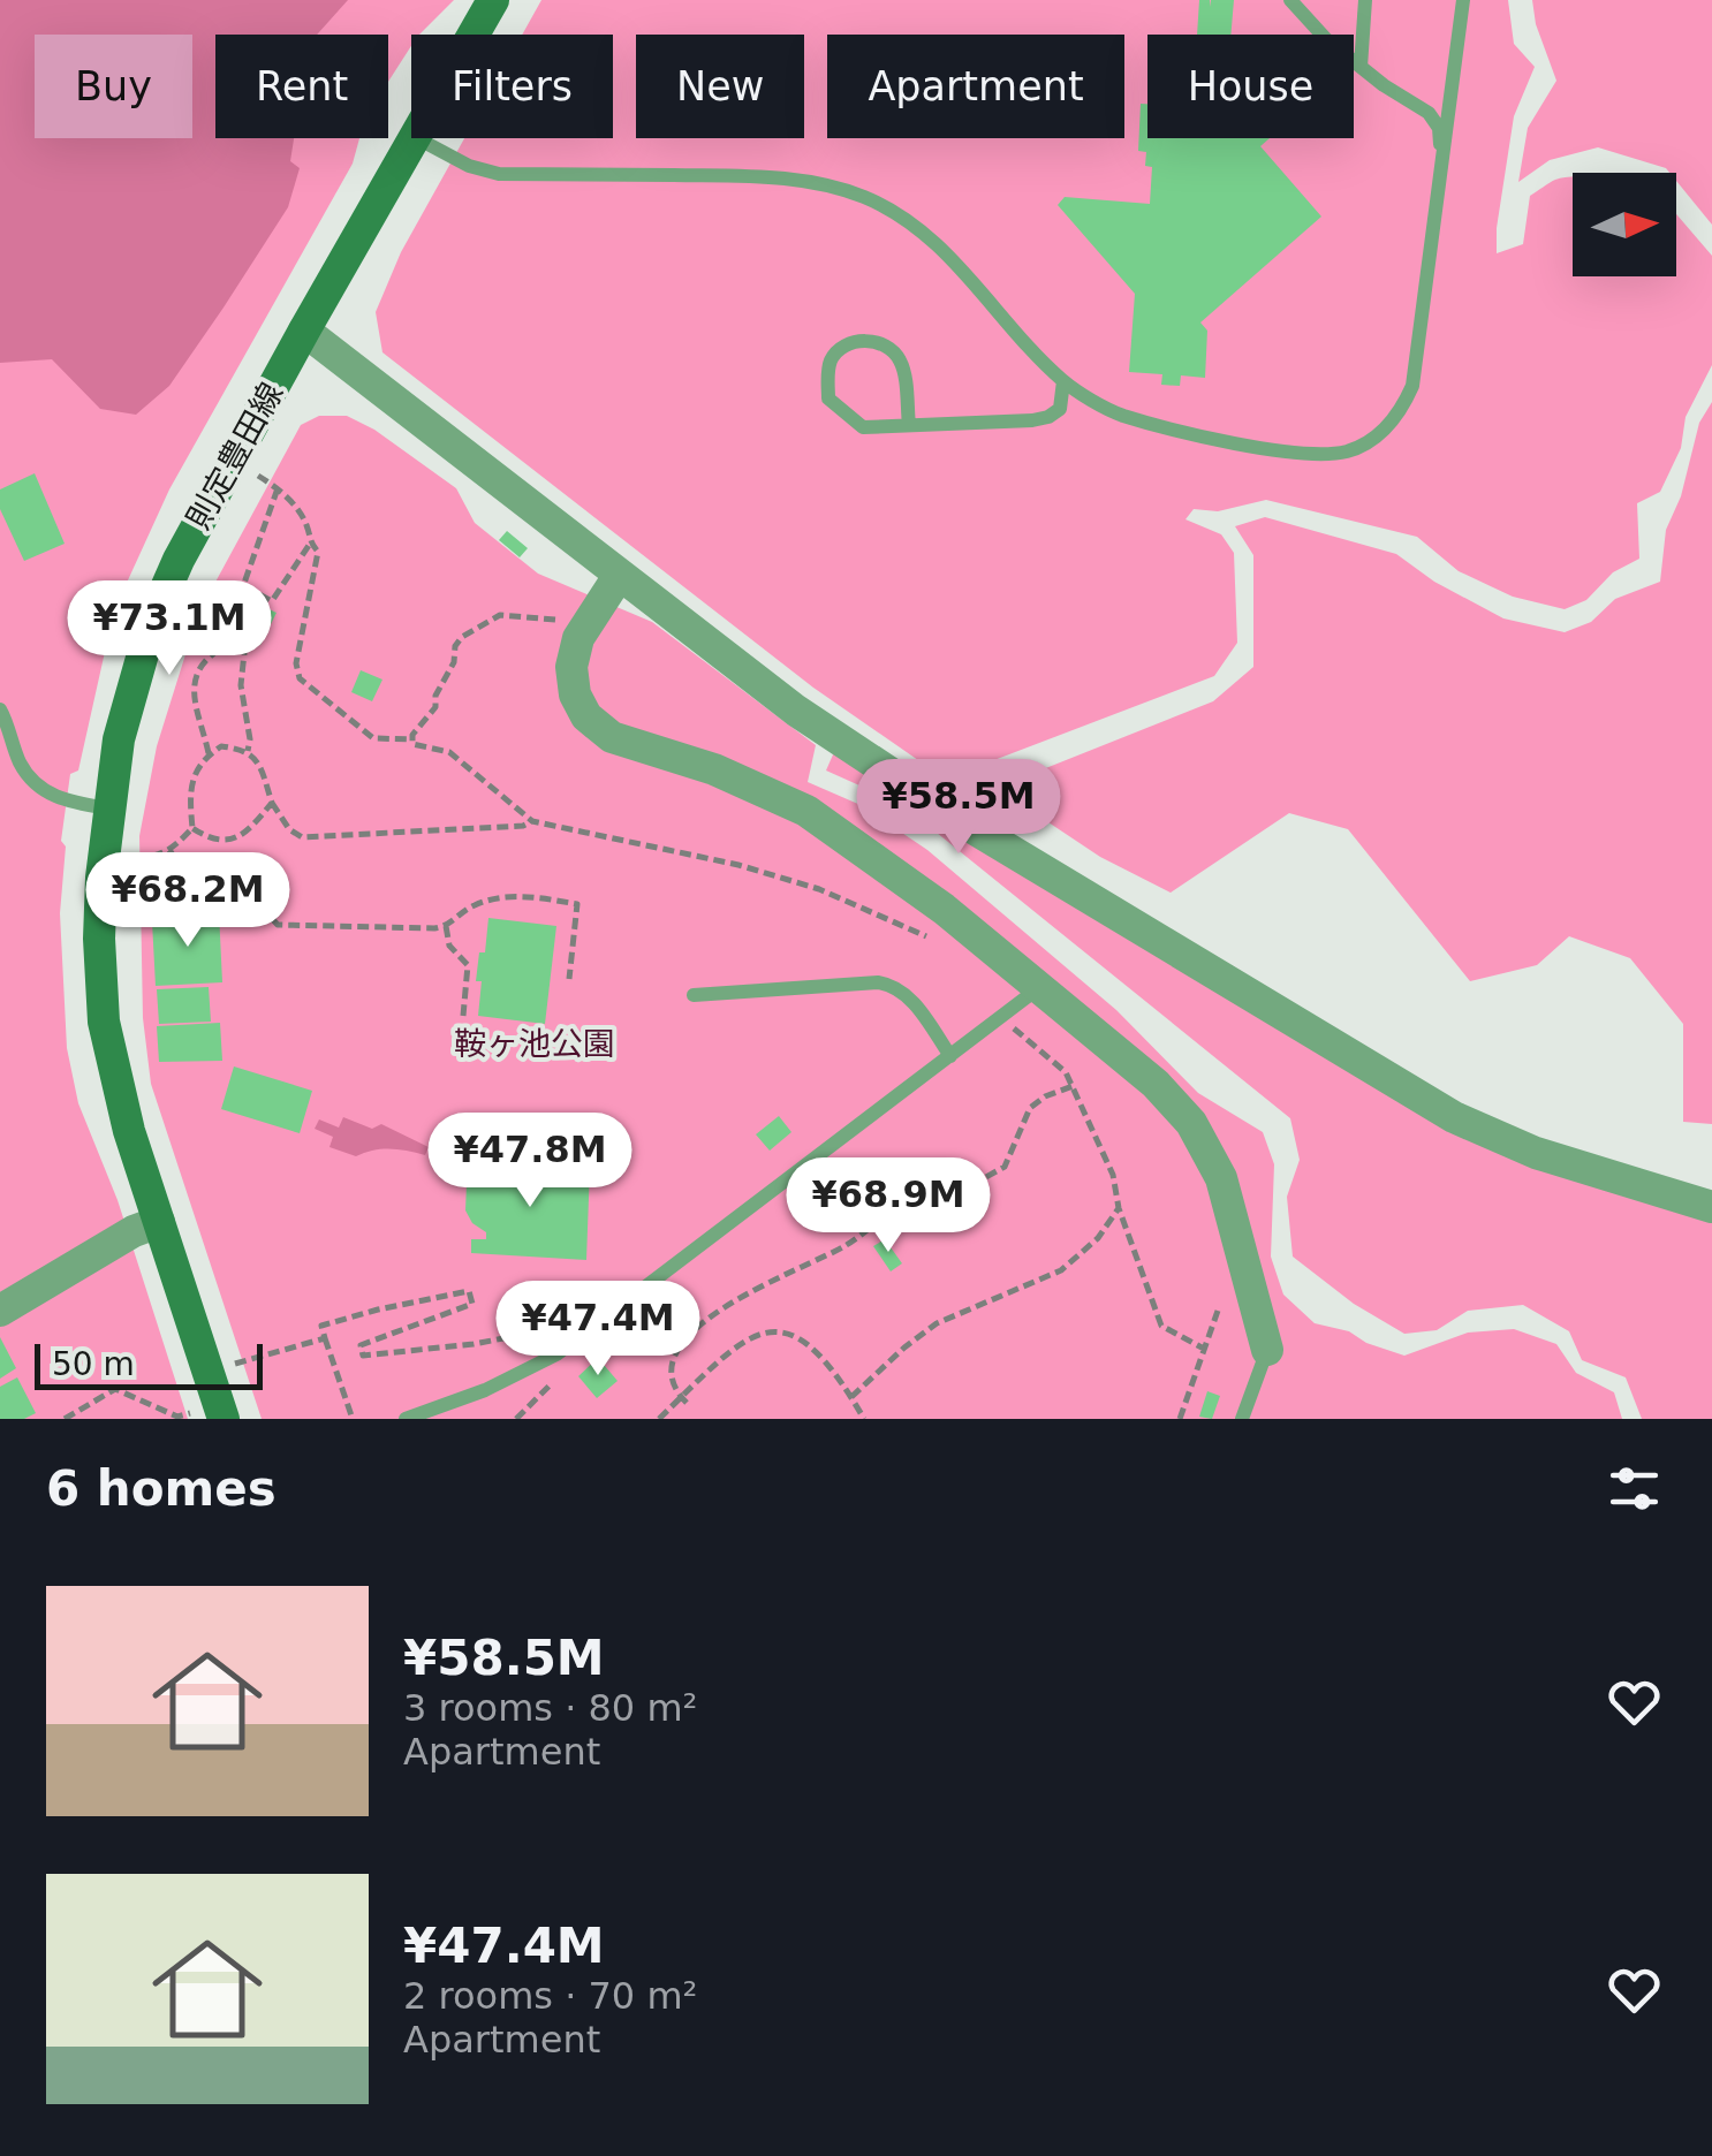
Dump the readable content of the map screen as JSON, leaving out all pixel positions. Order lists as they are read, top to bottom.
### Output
{
  "streets": {
    "main road": ["則定豊田線"]
  },
  "parks": ["鞍ヶ池公園"],
  "scale_bar": "50 m",
  "north": "right",
  "page": {
    "chip": [
      "Buy",
      "Rent",
      "Filters",
      "New",
      "Apartment",
      "House"
    ],
    "price": [
      "¥73.1M",
      "¥58.5M",
      "¥68.2M",
      "¥47.8M",
      "¥68.9M",
      "¥47.4M"
    ],
    "scale": "50 m",
    "heading": "6 homes",
    "list": [
      {
        "name": "¥58.5M",
        "note": "3 rooms · 80 m² · Apartment"
      },
      {
        "name": "¥47.4M",
        "note": "2 rooms · 70 m² · Apartment"
      }
    ]
  }
}
